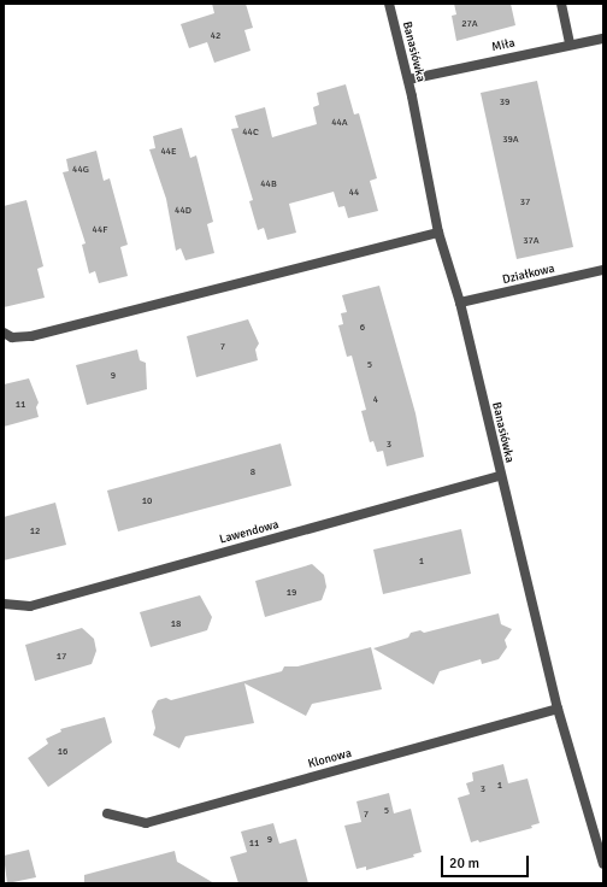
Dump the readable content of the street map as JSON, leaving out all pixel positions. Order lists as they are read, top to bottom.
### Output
{
  "streets": {
    "street": [
      "Miła",
      "Banasiówka",
      "Działkowa",
      "Lawendowa",
      "Klonowa"
    ]
  },
  "crossings": [
    ["Miła", "Banasiówka"],
    ["Banasiówka", "Działkowa"],
    ["Banasiówka", "Lawendowa"],
    ["Banasiówka", "Klonowa"]
  ],
  "house_numbers": [
    "27A",
    "42",
    "39",
    "44A",
    "44C",
    "39A",
    "44E",
    "44G",
    "44B",
    "44",
    "37",
    "44D",
    "44F",
    "37A",
    "6",
    "7",
    "5",
    "9",
    "4",
    "11",
    "3",
    "8",
    "10",
    "12",
    "1",
    "19",
    "18",
    "17",
    "16",
    "1",
    "3",
    "5",
    "7",
    "9",
    "11"
  ],
  "scale_bar": "20 m"
}
